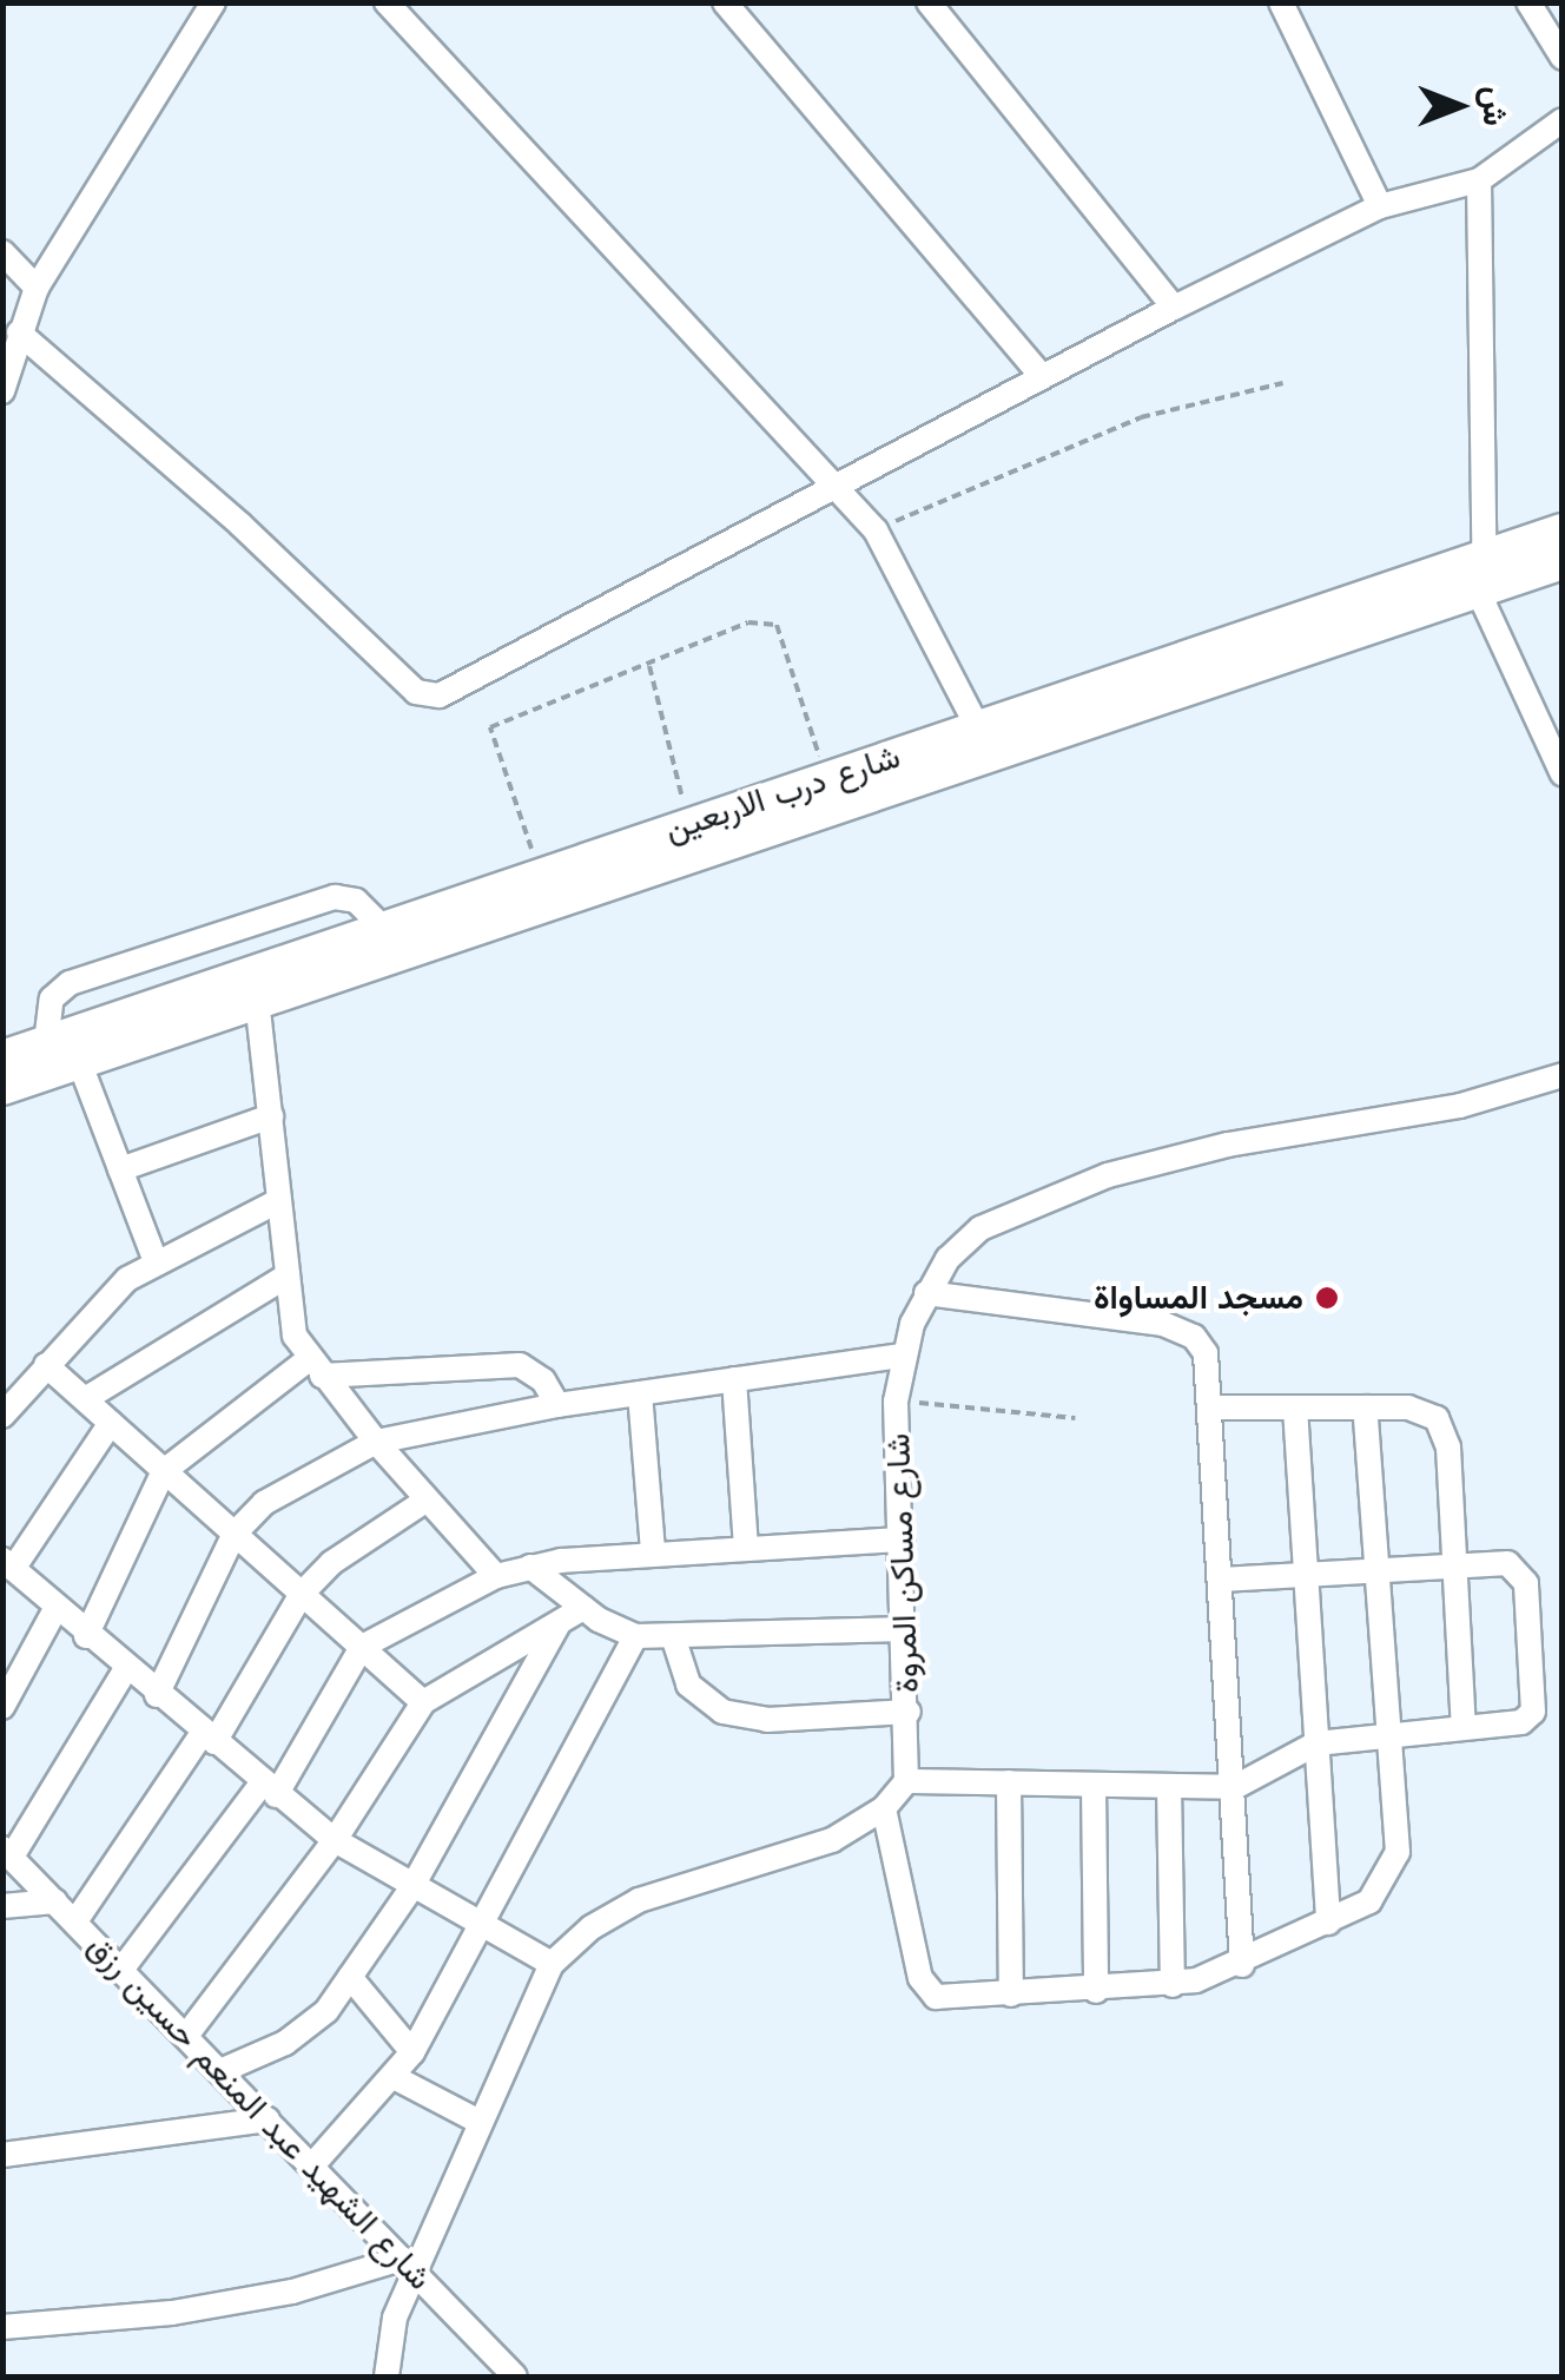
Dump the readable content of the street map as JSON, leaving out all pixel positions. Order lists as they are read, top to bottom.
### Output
{
  "streets": {
    "highway": ["شارع درب الاربعين"],
    "street": ["شارع مساكن المروة", "شارع الشهيد عبد المنعم حسين رزق"]
  },
  "places": ["مسجد المساواة"],
  "north": "right"
}
